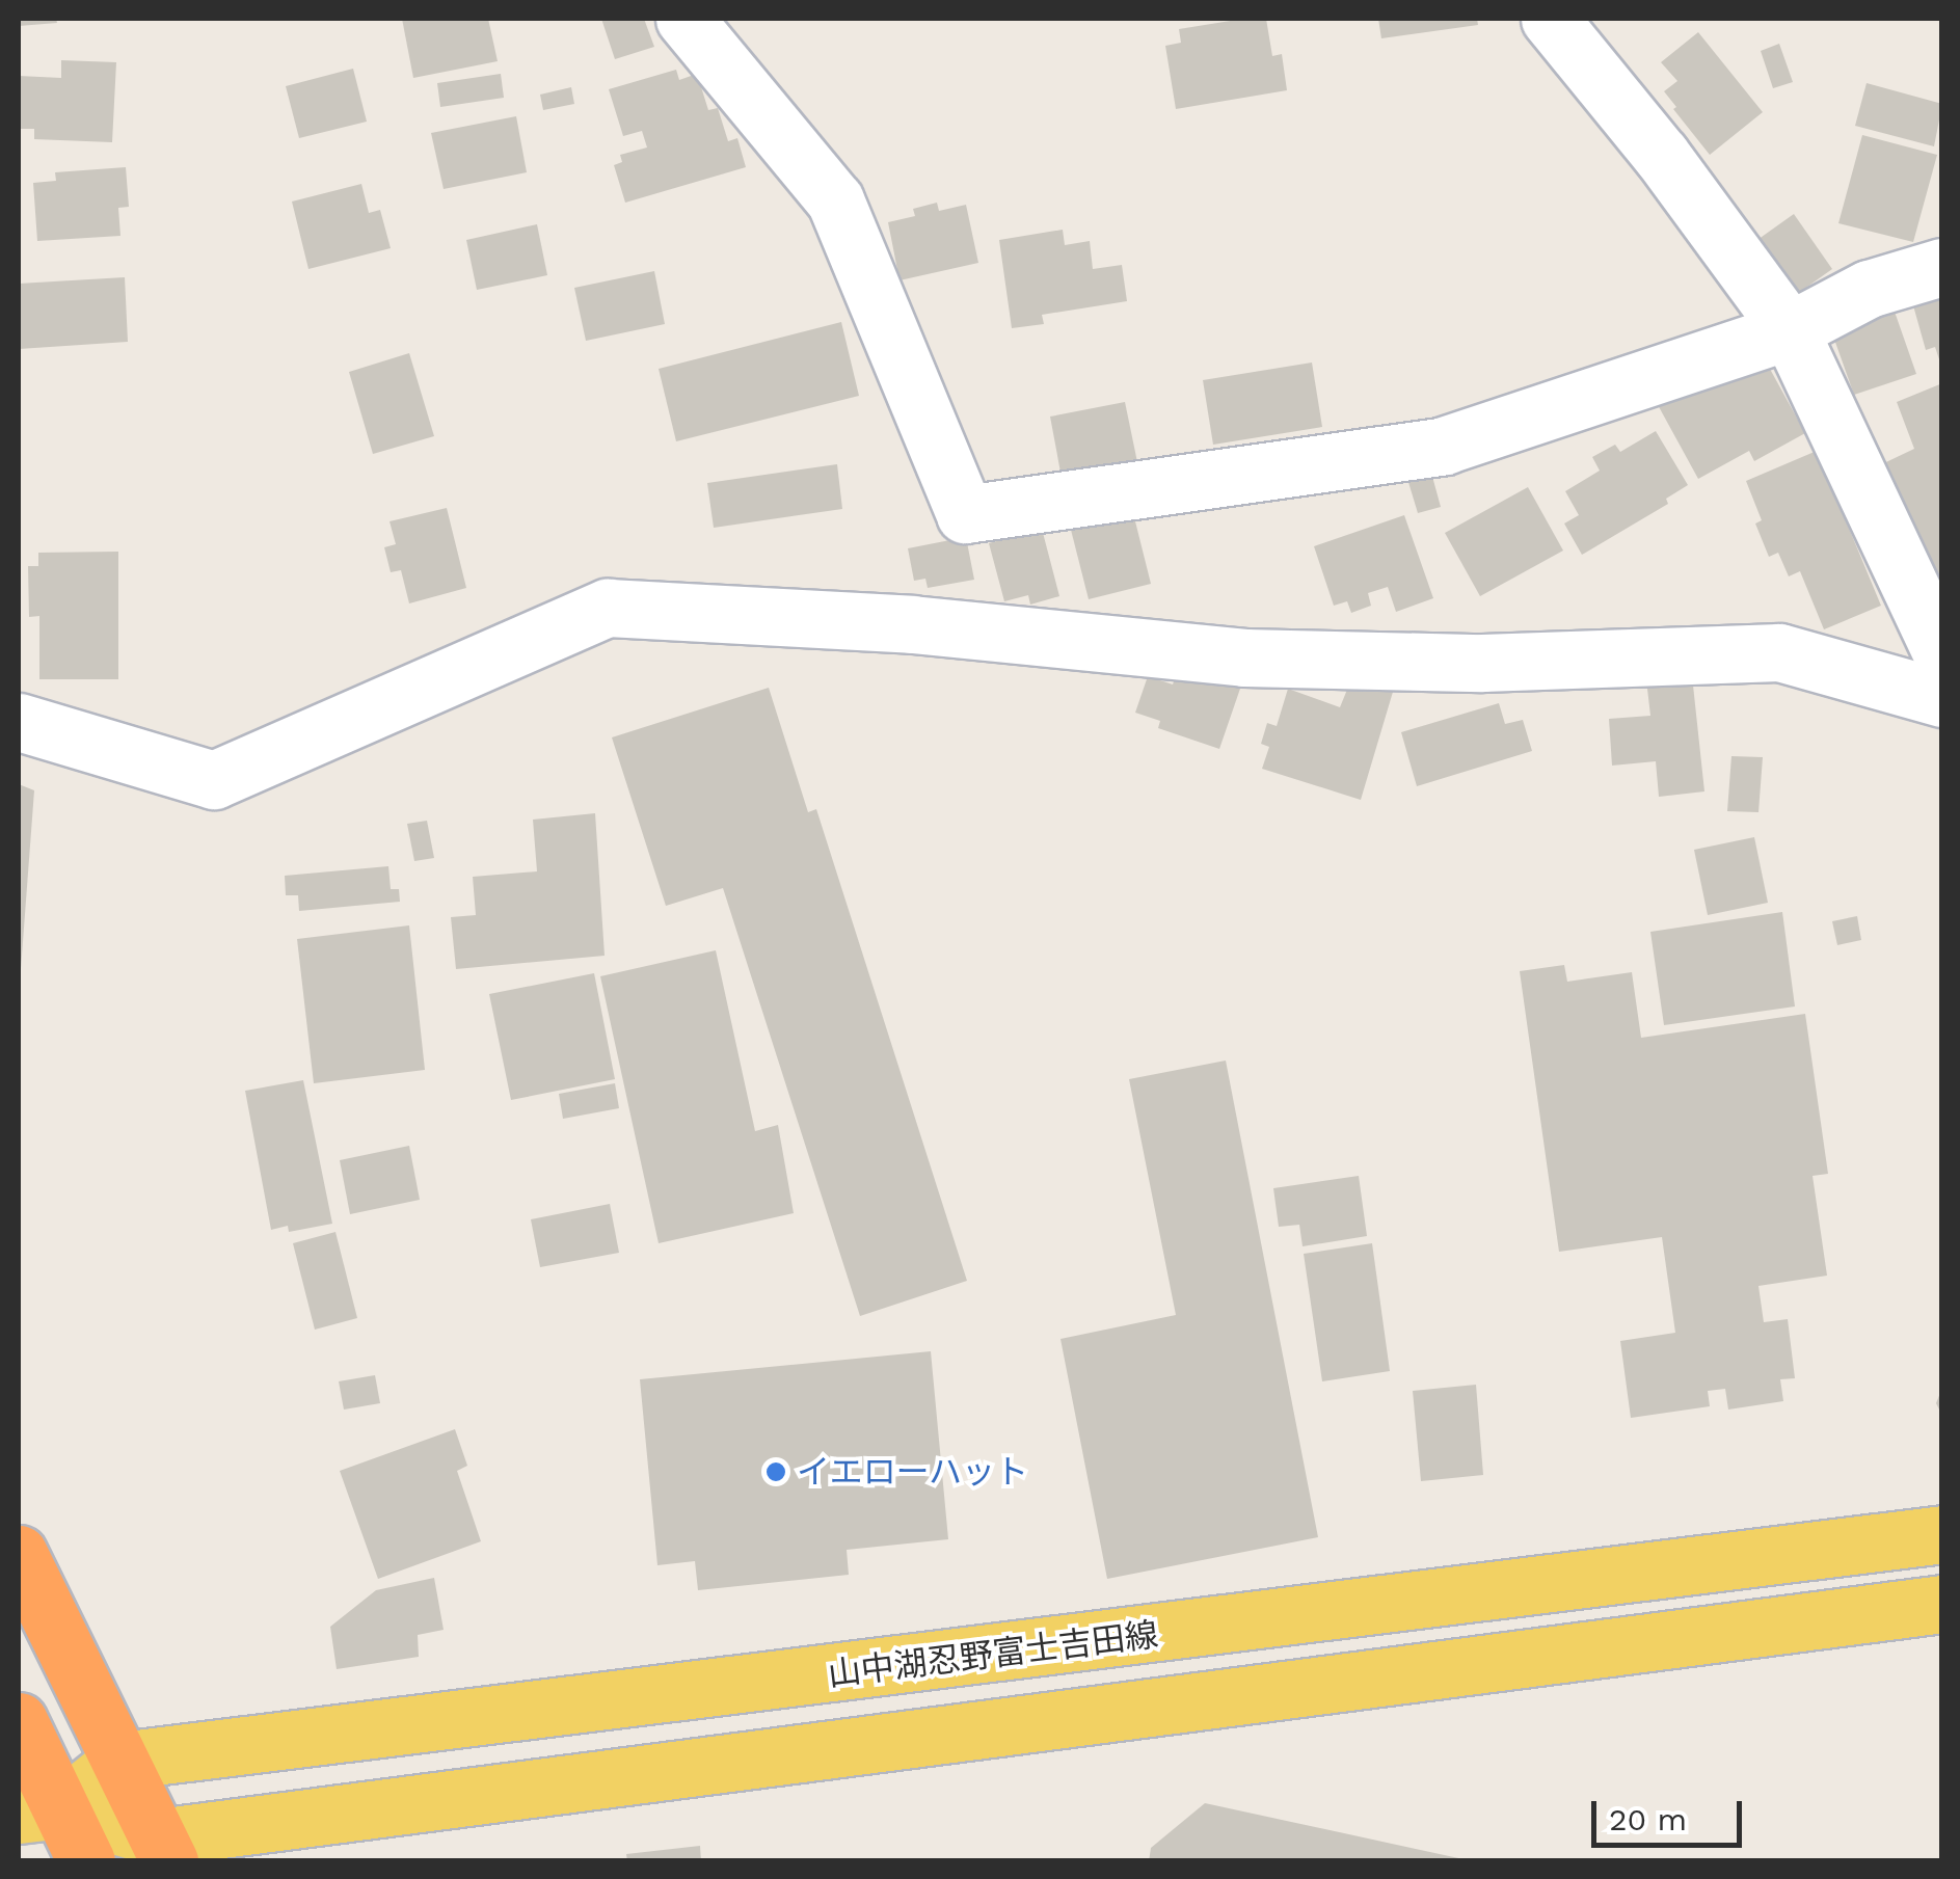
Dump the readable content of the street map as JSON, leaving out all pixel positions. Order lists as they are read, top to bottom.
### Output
{
  "streets": {
    "main road": ["山中湖忍野富士吉田線"]
  },
  "places": ["イエローハット"],
  "scale_bar": "20 m"
}
